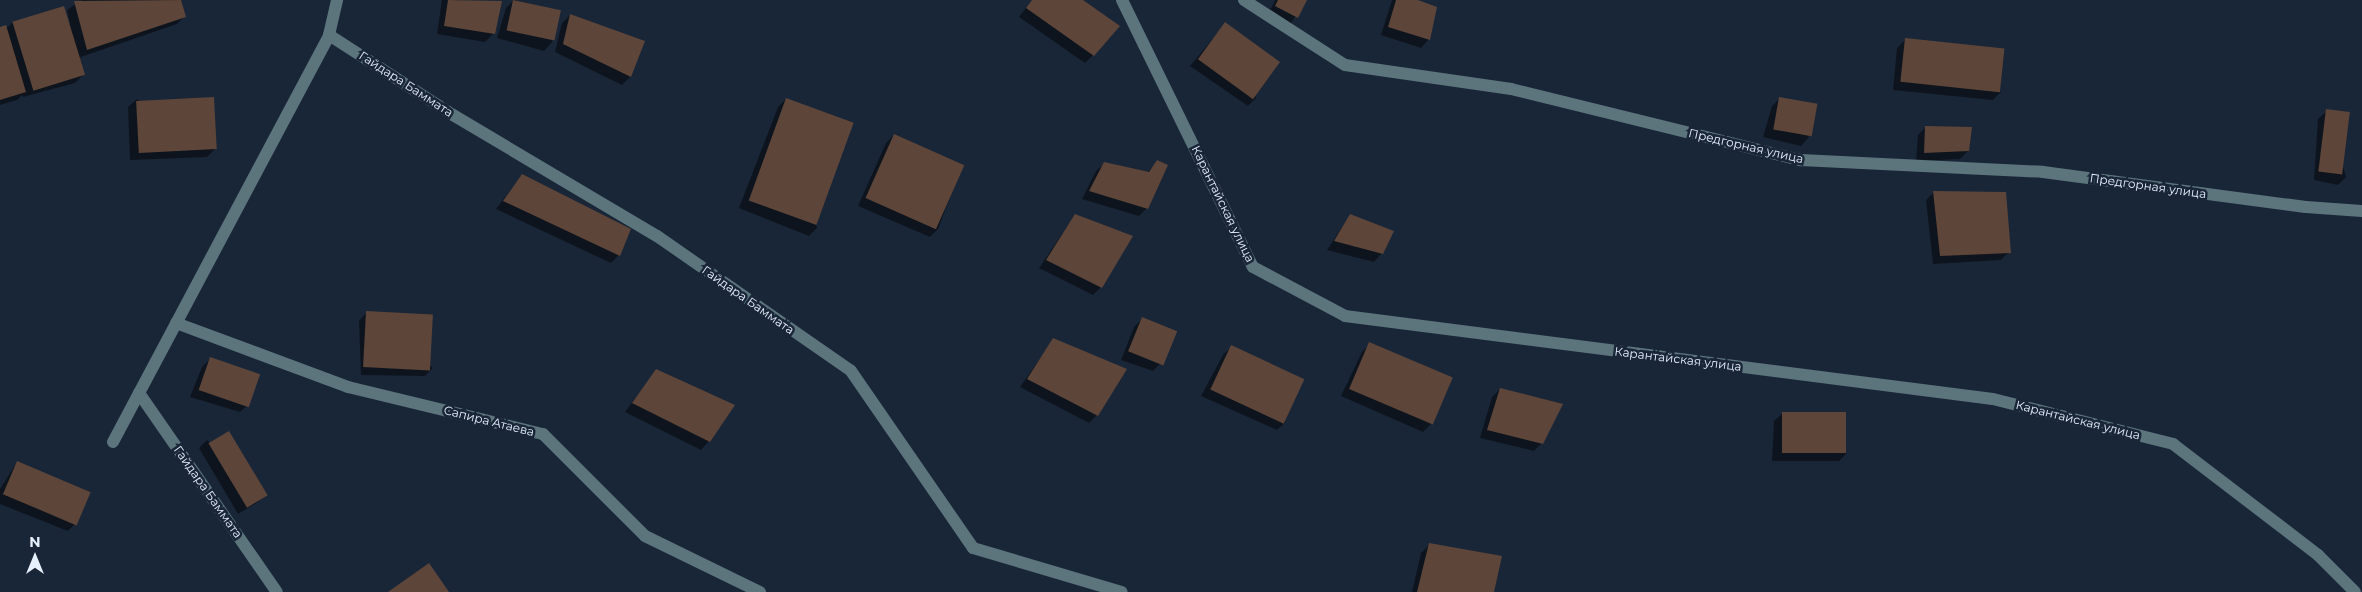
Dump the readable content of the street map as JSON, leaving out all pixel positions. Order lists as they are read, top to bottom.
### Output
{
  "streets": {
    "street": [
      "Гайдара Баммата",
      "Предгорная улица",
      "Карантайская улица",
      "Сапира Атаева"
    ]
  },
  "north": "top"
}
